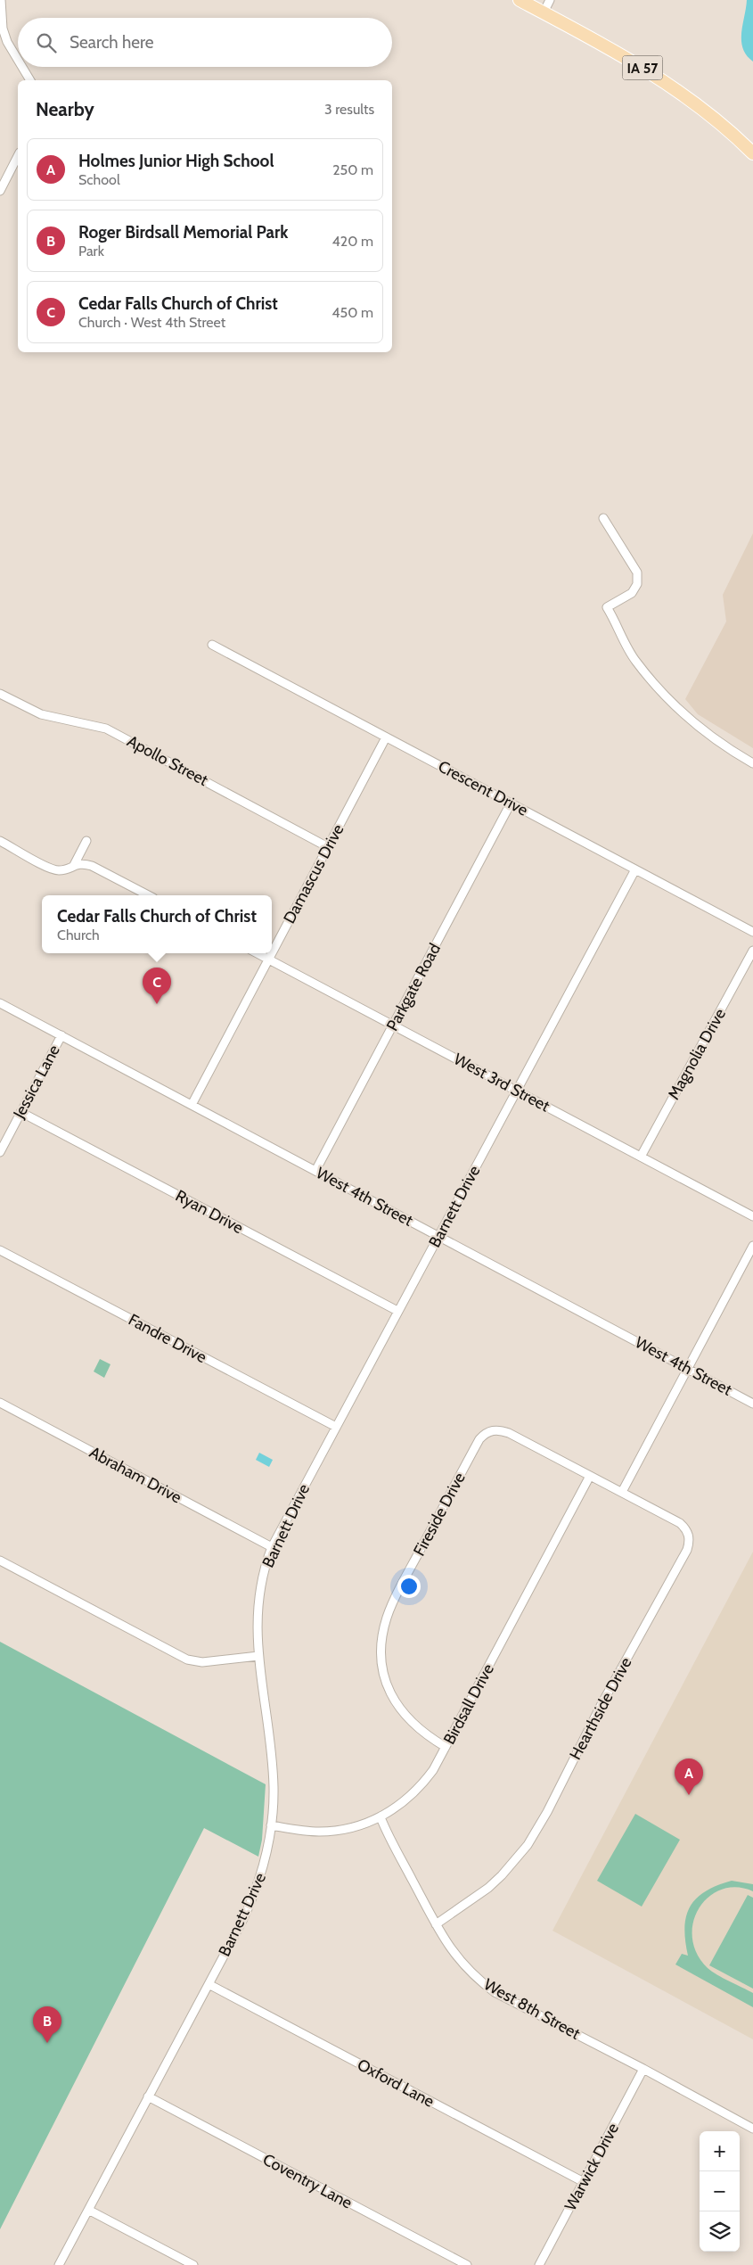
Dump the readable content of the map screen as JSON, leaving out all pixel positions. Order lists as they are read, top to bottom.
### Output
{
  "streets": {
    "main road": ["IA 57"],
    "street": [
      "Apollo Street",
      "Crescent Drive",
      "Damascus Drive",
      "Parkgate Road",
      "Magnolia Drive",
      "Jessica Lane",
      "West 3rd Street",
      "West 4th Street",
      "Barnett Drive",
      "Ryan Drive",
      "Fandre Drive",
      "Abraham Drive",
      "Fireside Drive",
      "Birdsall Drive",
      "Hearthside Drive",
      "West 8th Street",
      "Oxford Lane",
      "Warwick Drive",
      "Coventry Lane"
    ]
  },
  "crossings": [
    ["Apollo Street", "Damascus Drive"],
    ["Crescent Drive", "Damascus Drive"],
    ["Crescent Drive", "Parkgate Road"],
    ["Crescent Drive", "Barnett Drive"],
    ["Damascus Drive", "West 3rd Street"],
    ["Damascus Drive", "West 4th Street"],
    ["Parkgate Road", "West 3rd Street"],
    ["Parkgate Road", "West 4th Street"],
    ["Magnolia Drive", "West 3rd Street"],
    ["Jessica Lane", "West 4th Street"],
    ["Jessica Lane", "Ryan Drive"],
    ["West 3rd Street", "Barnett Drive"],
    ["West 4th Street", "Barnett Drive"],
    ["Barnett Drive", "Ryan Drive"],
    ["Barnett Drive", "Fandre Drive"],
    ["Barnett Drive", "Abraham Drive"],
    ["Barnett Drive", "Birdsall Drive"],
    ["Barnett Drive", "Oxford Lane"],
    ["Barnett Drive", "Coventry Lane"],
    ["Fireside Drive", "Birdsall Drive"],
    ["Fireside Drive", "Hearthside Drive"],
    ["Birdsall Drive", "West 8th Street"],
    ["Hearthside Drive", "West 8th Street"],
    ["West 8th Street", "Warwick Drive"],
    ["Oxford Lane", "Warwick Drive"]
  ],
  "page": {
    "search": "Search here",
    "heading": ["Nearby", "3 results"],
    "list": [
      {
        "mark": "A",
        "name": "Holmes Junior High School",
        "note": "School",
        "value": "250 m"
      },
      {
        "mark": "B",
        "name": "Roger Birdsall Memorial Park",
        "note": "Park",
        "value": "420 m"
      },
      {
        "mark": "C",
        "name": "Cedar Falls Church of Christ",
        "note": "Church · West 4th Street",
        "value": "450 m"
      }
    ],
    "popup": ["Cedar Falls Church of Christ", "Church"],
    "pins": ["C", "A", "B"],
    "map_buttons": ["+", "−"]
  }
}
